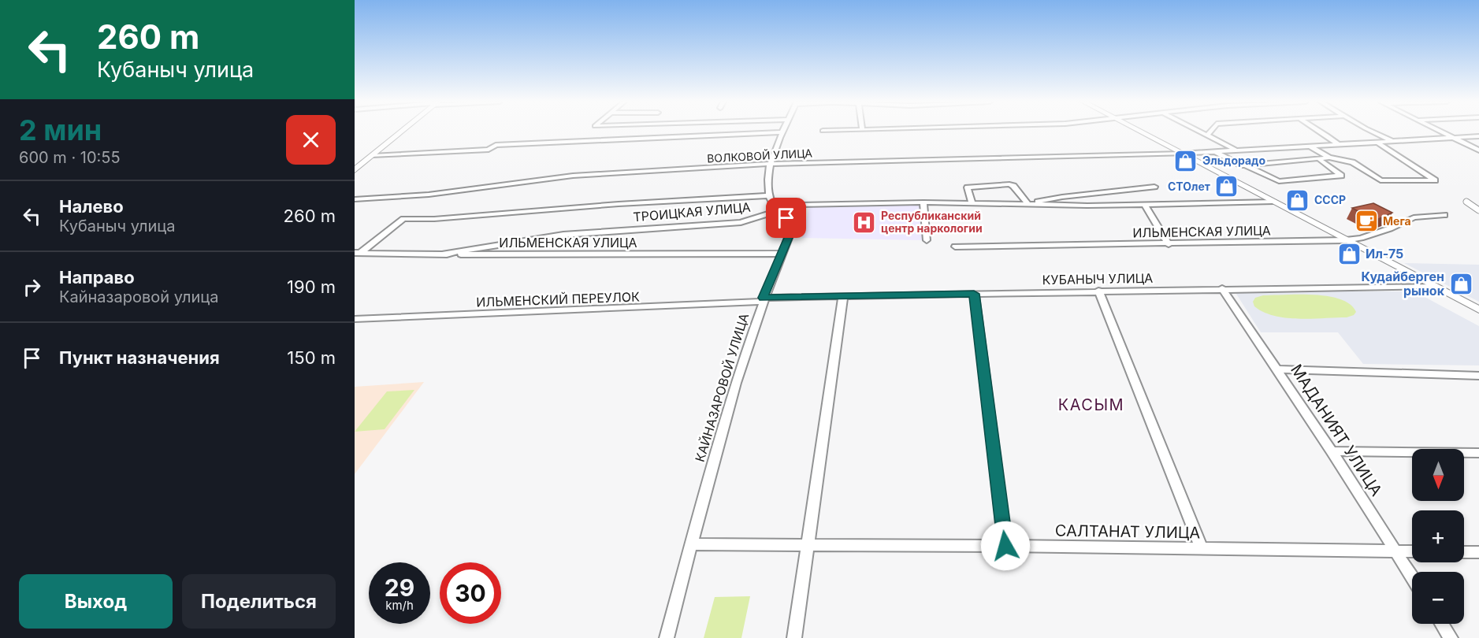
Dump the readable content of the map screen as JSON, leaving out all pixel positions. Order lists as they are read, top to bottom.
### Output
{
  "streets": {
    "street": [
      "ВОЛКОВОЙ УЛИЦА",
      "ТРОИЦКАЯ УЛИЦА",
      "ИЛЬМЕНСКАЯ УЛИЦА",
      "КУБАНЫЧ УЛИЦА",
      "ИЛЬМЕНСКИЙ ПЕРЕУЛОК",
      "КАЙНАЗАРОВОЙ УЛИЦА",
      "МАДАНИЯТ УЛИЦА",
      "САЛТАНАТ УЛИЦА"
    ]
  },
  "crossings": [
    ["ВОЛКОВОЙ УЛИЦА", "КАЙНАЗАРОВОЙ УЛИЦА"],
    ["ТРОИЦКАЯ УЛИЦА", "ИЛЬМЕНСКАЯ УЛИЦА"],
    ["ТРОИЦКАЯ УЛИЦА", "КАЙНАЗАРОВОЙ УЛИЦА"],
    ["ИЛЬМЕНСКАЯ УЛИЦА", "КАЙНАЗАРОВОЙ УЛИЦА"],
    ["КУБАНЫЧ УЛИЦА", "ИЛЬМЕНСКИЙ ПЕРЕУЛОК"],
    ["КУБАНЫЧ УЛИЦА", "КАЙНАЗАРОВОЙ УЛИЦА"],
    ["КУБАНЫЧ УЛИЦА", "МАДАНИЯТ УЛИЦА"],
    ["ИЛЬМЕНСКИЙ ПЕРЕУЛОК", "КАЙНАЗАРОВОЙ УЛИЦА"],
    ["КАЙНАЗАРОВОЙ УЛИЦА", "САЛТАНАТ УЛИЦА"],
    ["МАДАНИЯТ УЛИЦА", "САЛТАНАТ УЛИЦА"]
  ],
  "districts": ["КАСЫМ"],
  "places": {
    "shop": [
      "Эльдорадо",
      "СТОлет",
      "СССР",
      "Ил-75",
      "Кудайберген рынок"
    ],
    "cafe": ["Мега"],
    "hospital": ["Республиканский центр наркологии"]
  },
  "north": "bottom",
  "page": {
    "turn": ["260 m", "Кубаныч улица"],
    "heading": ["2 мин", "600 m · 10:55"],
    "list": [
      {
        "name": "Налево",
        "note": "Кубаныч улица",
        "value": "260 m"
      },
      {
        "name": "Направо",
        "note": "Кайназаровой улица",
        "value": "190 m"
      },
      {
        "name": "Пункт назначения",
        "value": "150 m"
      }
    ],
    "map_buttons": ["+", "−"],
    "speed": "29 km/h",
    "limit": "30",
    "buttons": ["Выход", "Поделиться"]
  }
}
